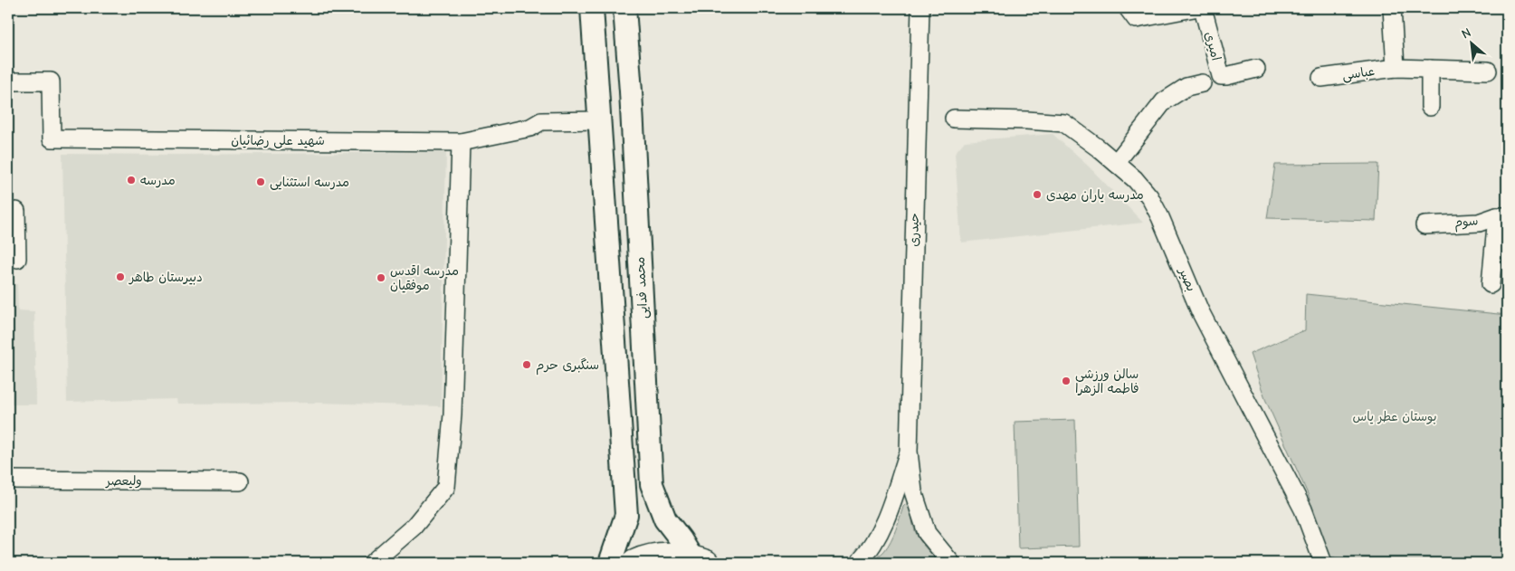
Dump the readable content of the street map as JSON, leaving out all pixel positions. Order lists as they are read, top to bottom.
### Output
{
  "streets": {
    "street": [
      "امیری",
      "عباسی",
      "شهید علی رضائیان",
      "سوم",
      "حیدری",
      "بصیر",
      "محمد فدایی",
      "ولیعصر"
    ]
  },
  "parks": ["بوستان عطر یاس"],
  "places": [
    "مدرسه",
    "مدرسه استثنایی",
    "مدرسه یاران مهدی",
    "دبیرستان طاهر",
    "مدرسه اقدس موفقیان",
    "سنگبری حرم",
    "سالن ورزشی فاطمه الزهرا"
  ],
  "north": "top left"
}
